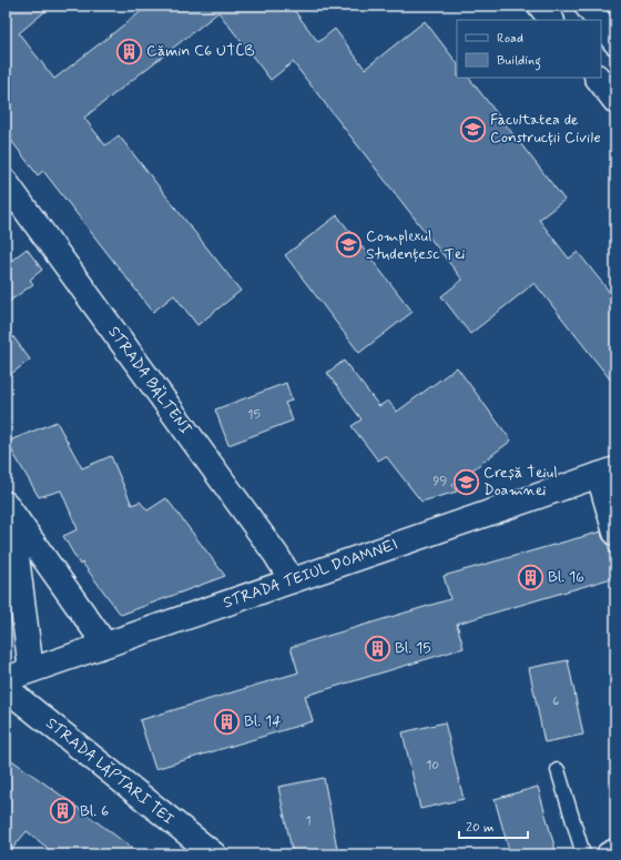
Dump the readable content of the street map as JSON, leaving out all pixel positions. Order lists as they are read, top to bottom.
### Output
{
  "streets": {
    "street": ["STRADA BĂLTENI", "STRADA TEIUL DOAMNEI", "STRADA LĂPTARI TEI"]
  },
  "crossings": [
    ["STRADA BĂLTENI", "STRADA TEIUL DOAMNEI"]
  ],
  "places": {
    "building": [
      "Cămin C6 UTCB",
      "Bl. 16",
      "Bl. 15",
      "Bl. 14",
      "Bl. 6"
    ],
    "school or university": ["Facultatea de Construcții Civile", "Complexul Studențesc Tei", "Creșă Teiul Doamnei"]
  },
  "house_numbers": [
    "15",
    "99",
    "6",
    "10",
    "1"
  ],
  "legend": ["Road", "Building"],
  "scale_bar": "20 m"
}
